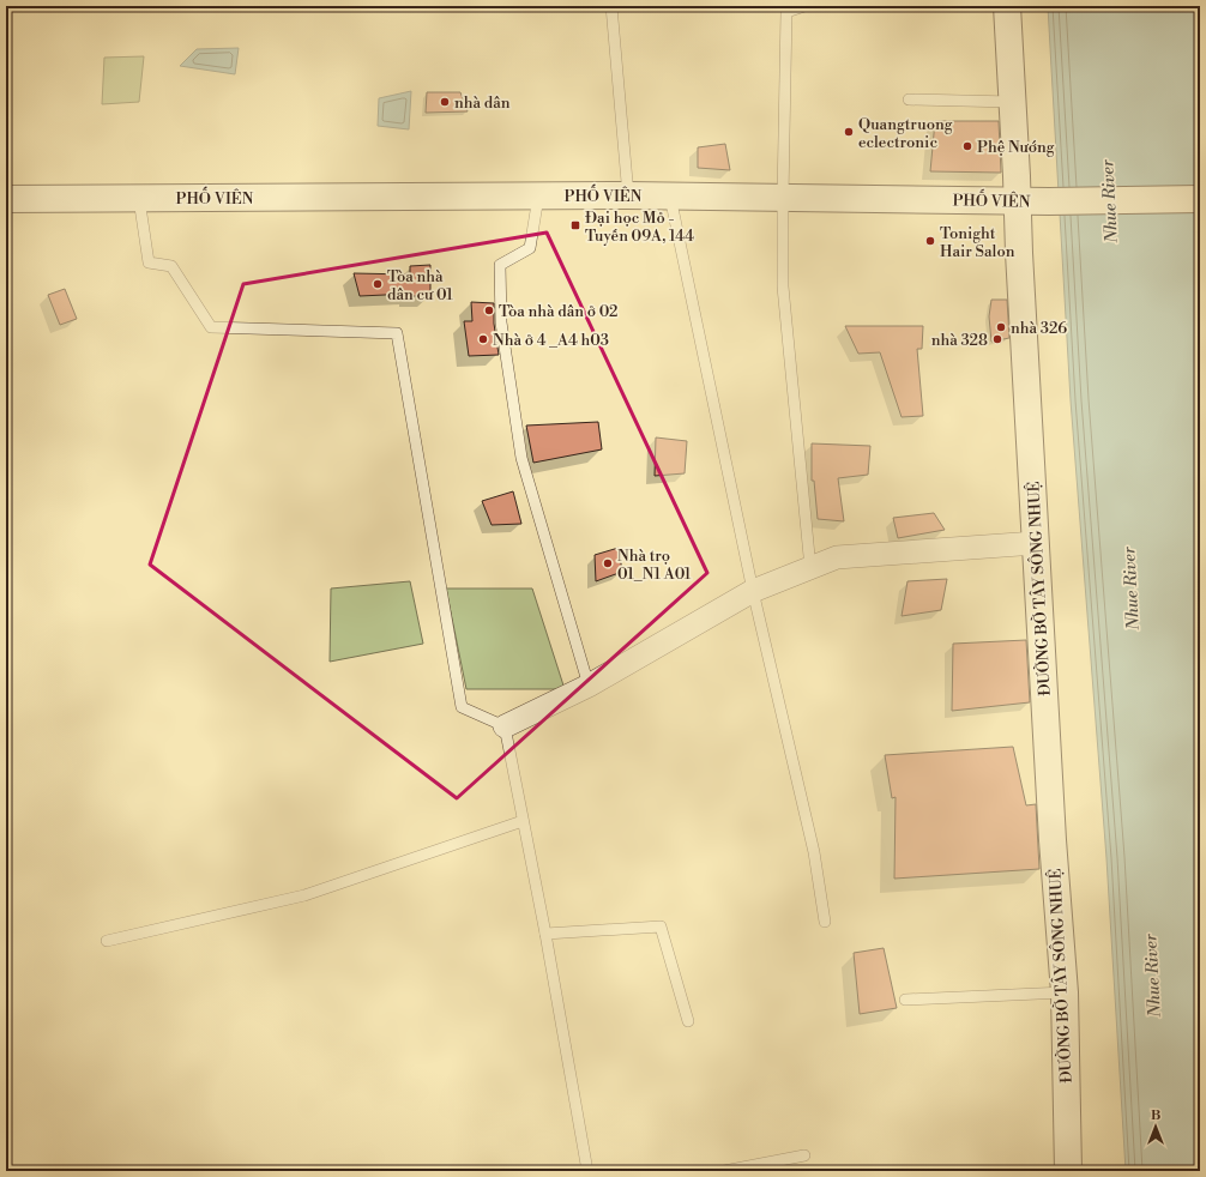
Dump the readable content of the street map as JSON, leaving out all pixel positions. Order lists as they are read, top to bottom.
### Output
{
  "streets": {
    "street": ["PHỐ VIÊN", "ĐƯỜNG BỜ TÂY SÔNG NHUỆ"]
  },
  "crossings": [
    ["PHỐ VIÊN", "ĐƯỜNG BỜ TÂY SÔNG NHUỆ"]
  ],
  "water": ["Nhue River"],
  "places": {
    "other": [
      "nhà dân",
      "Quangtruong eclectronic",
      "Phệ Nướng",
      "Tonight Hair Salon",
      "Tòa nhà dân cư 01",
      "Tòa nhà dân ở 02",
      "nhà 326",
      "Nhà ở 4 _A4 h03",
      "nhà 328",
      "Nhà trọ 01_N1 A01"
    ],
    "transit": ["Đại học Mỏ - Tuyến 09A, 144"]
  },
  "north": "top"
}
